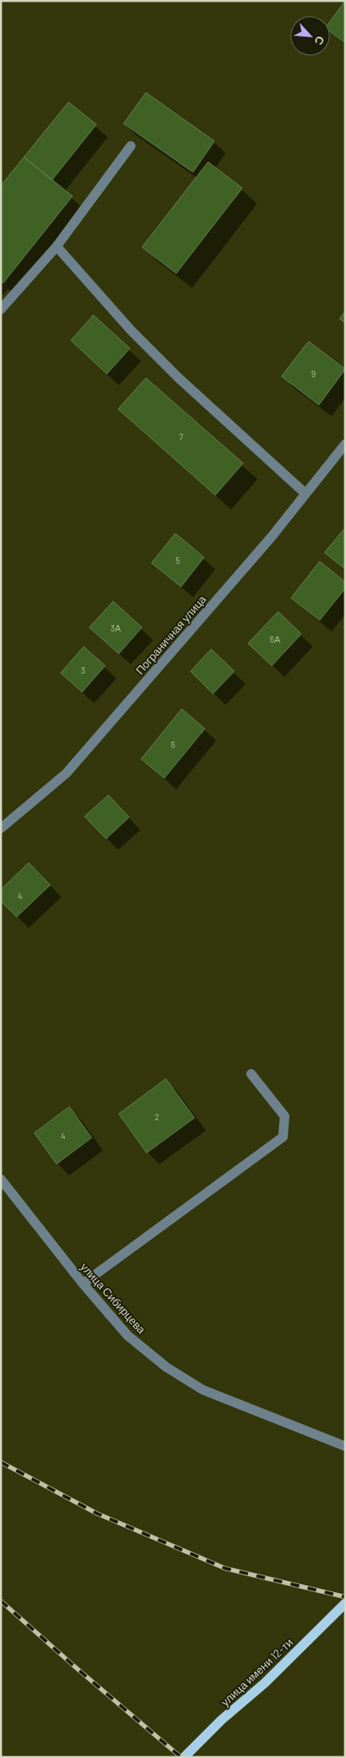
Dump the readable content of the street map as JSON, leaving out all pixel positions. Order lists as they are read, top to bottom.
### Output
{
  "streets": {
    "main road": ["улица имени 12-ти"],
    "street": ["Пограничная улица", "улица Сибирцева"]
  },
  "house_numbers": [
    "9",
    "7",
    "5",
    "3А",
    "6А",
    "3",
    "6",
    "4",
    "2",
    "4"
  ],
  "north": "bottom right"
}
